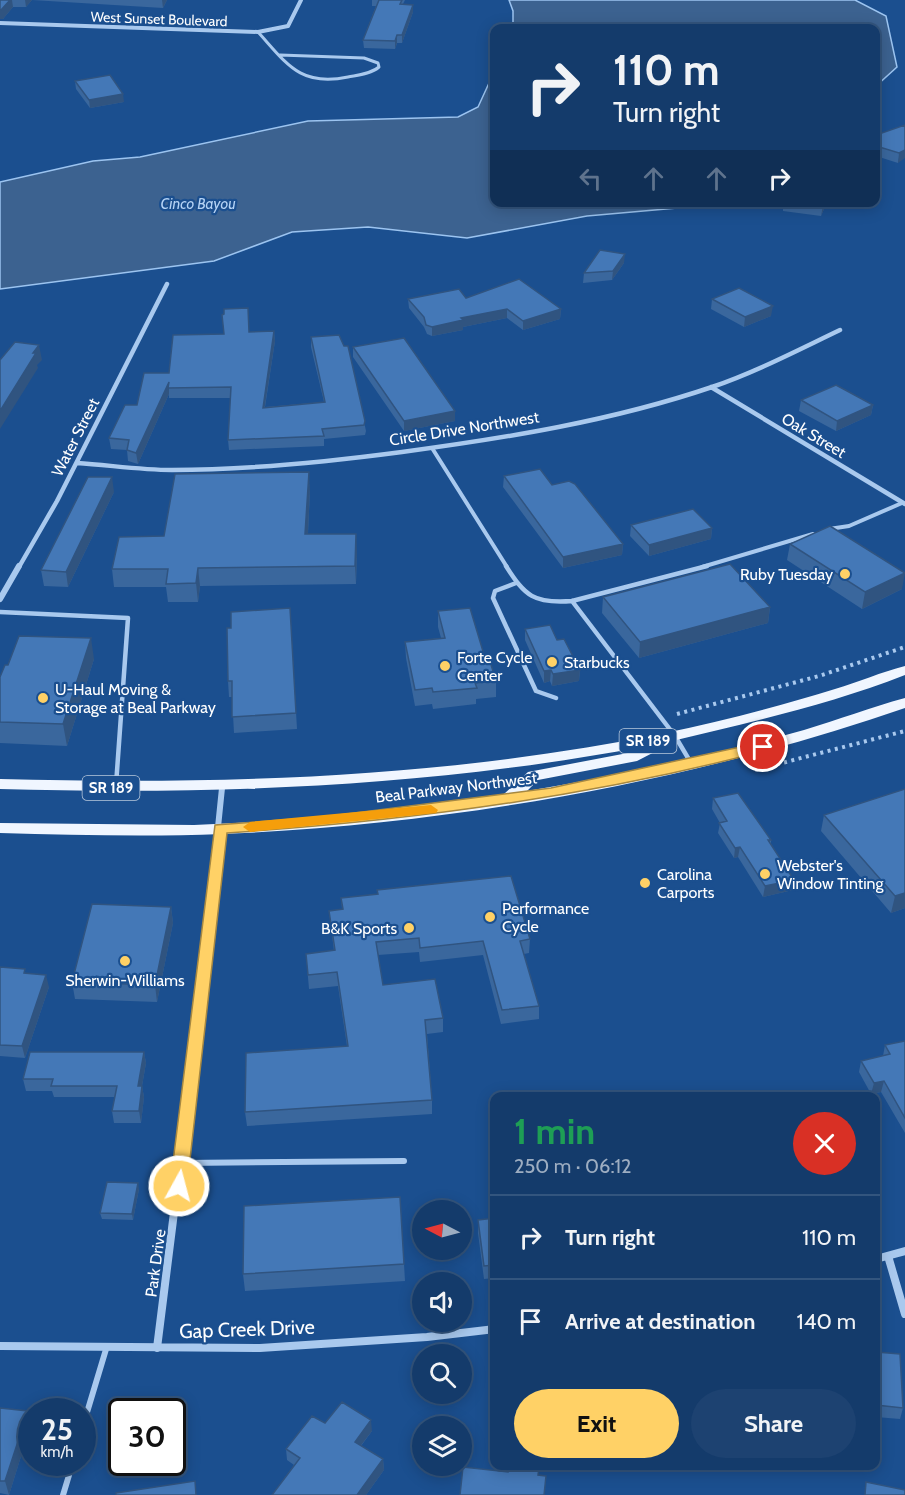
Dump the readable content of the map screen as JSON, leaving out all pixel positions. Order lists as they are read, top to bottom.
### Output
{
  "streets": {
    "main road": ["SR 189", "Beal Parkway Northwest"],
    "street": [
      "West Sunset Boulevard",
      "Circle Drive Northwest",
      "Oak Street",
      "Water Street",
      "Park Drive",
      "Gap Creek Drive"
    ]
  },
  "crossings": [
    ["Circle Drive Northwest", "Oak Street"],
    ["Circle Drive Northwest", "Water Street"],
    ["Beal Parkway Northwest", "Park Drive"],
    ["Park Drive", "Gap Creek Drive"]
  ],
  "water": ["Cinco Bayou"],
  "places": [
    "Ruby Tuesday",
    "Starbucks",
    "Forte Cycle Center",
    "U-Haul Moving & Storage at Beal Parkway",
    "Webster's Window Tinting",
    "Carolina Carports",
    "Performance Cycle",
    "B&K Sports",
    "Sherwin-Williams"
  ],
  "north": "left",
  "page": {
    "turn": ["110 m", "Turn right"],
    "heading": ["1 min", "250 m · 06:12"],
    "list": [
      {
        "name": "Turn right",
        "value": "110 m"
      },
      {
        "name": "Arrive at destination",
        "value": "140 m"
      }
    ],
    "buttons": ["Exit", "Share"],
    "speed": "25 km/h",
    "limit": "30"
  }
}
